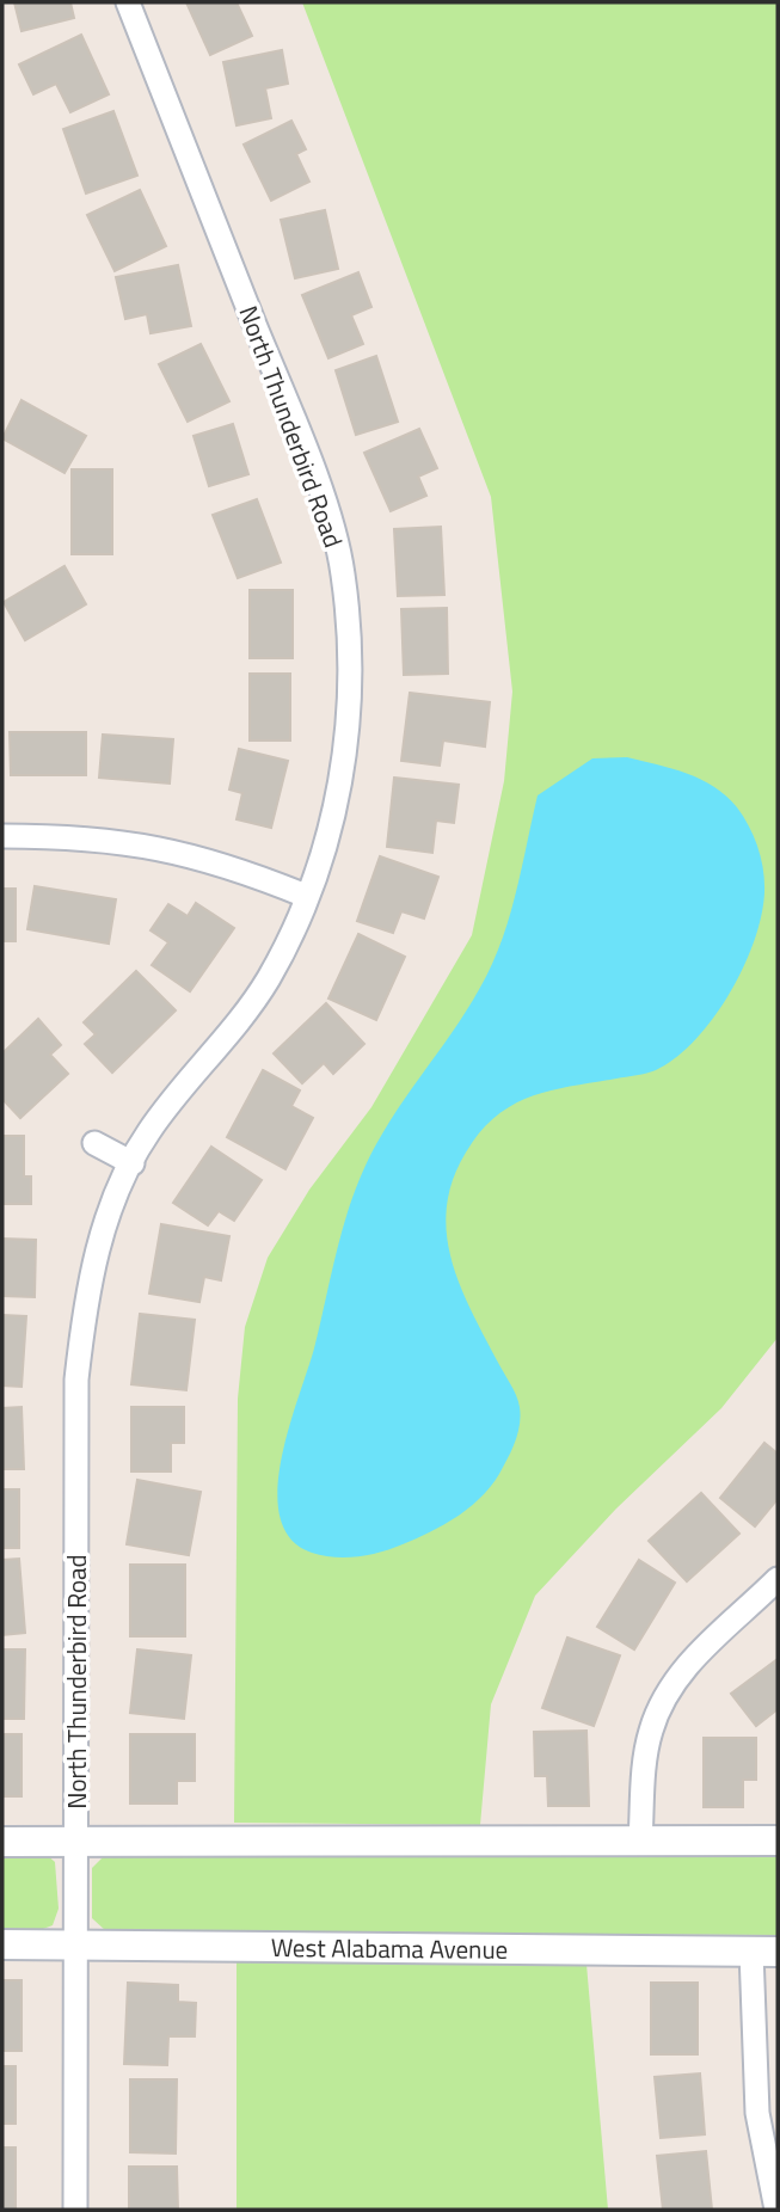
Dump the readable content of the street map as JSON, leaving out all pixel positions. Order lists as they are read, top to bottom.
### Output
{
  "streets": {
    "street": ["North Thunderbird Road", "West Alabama Avenue"]
  },
  "crossings": [
    ["North Thunderbird Road", "West Alabama Avenue"]
  ]
}
